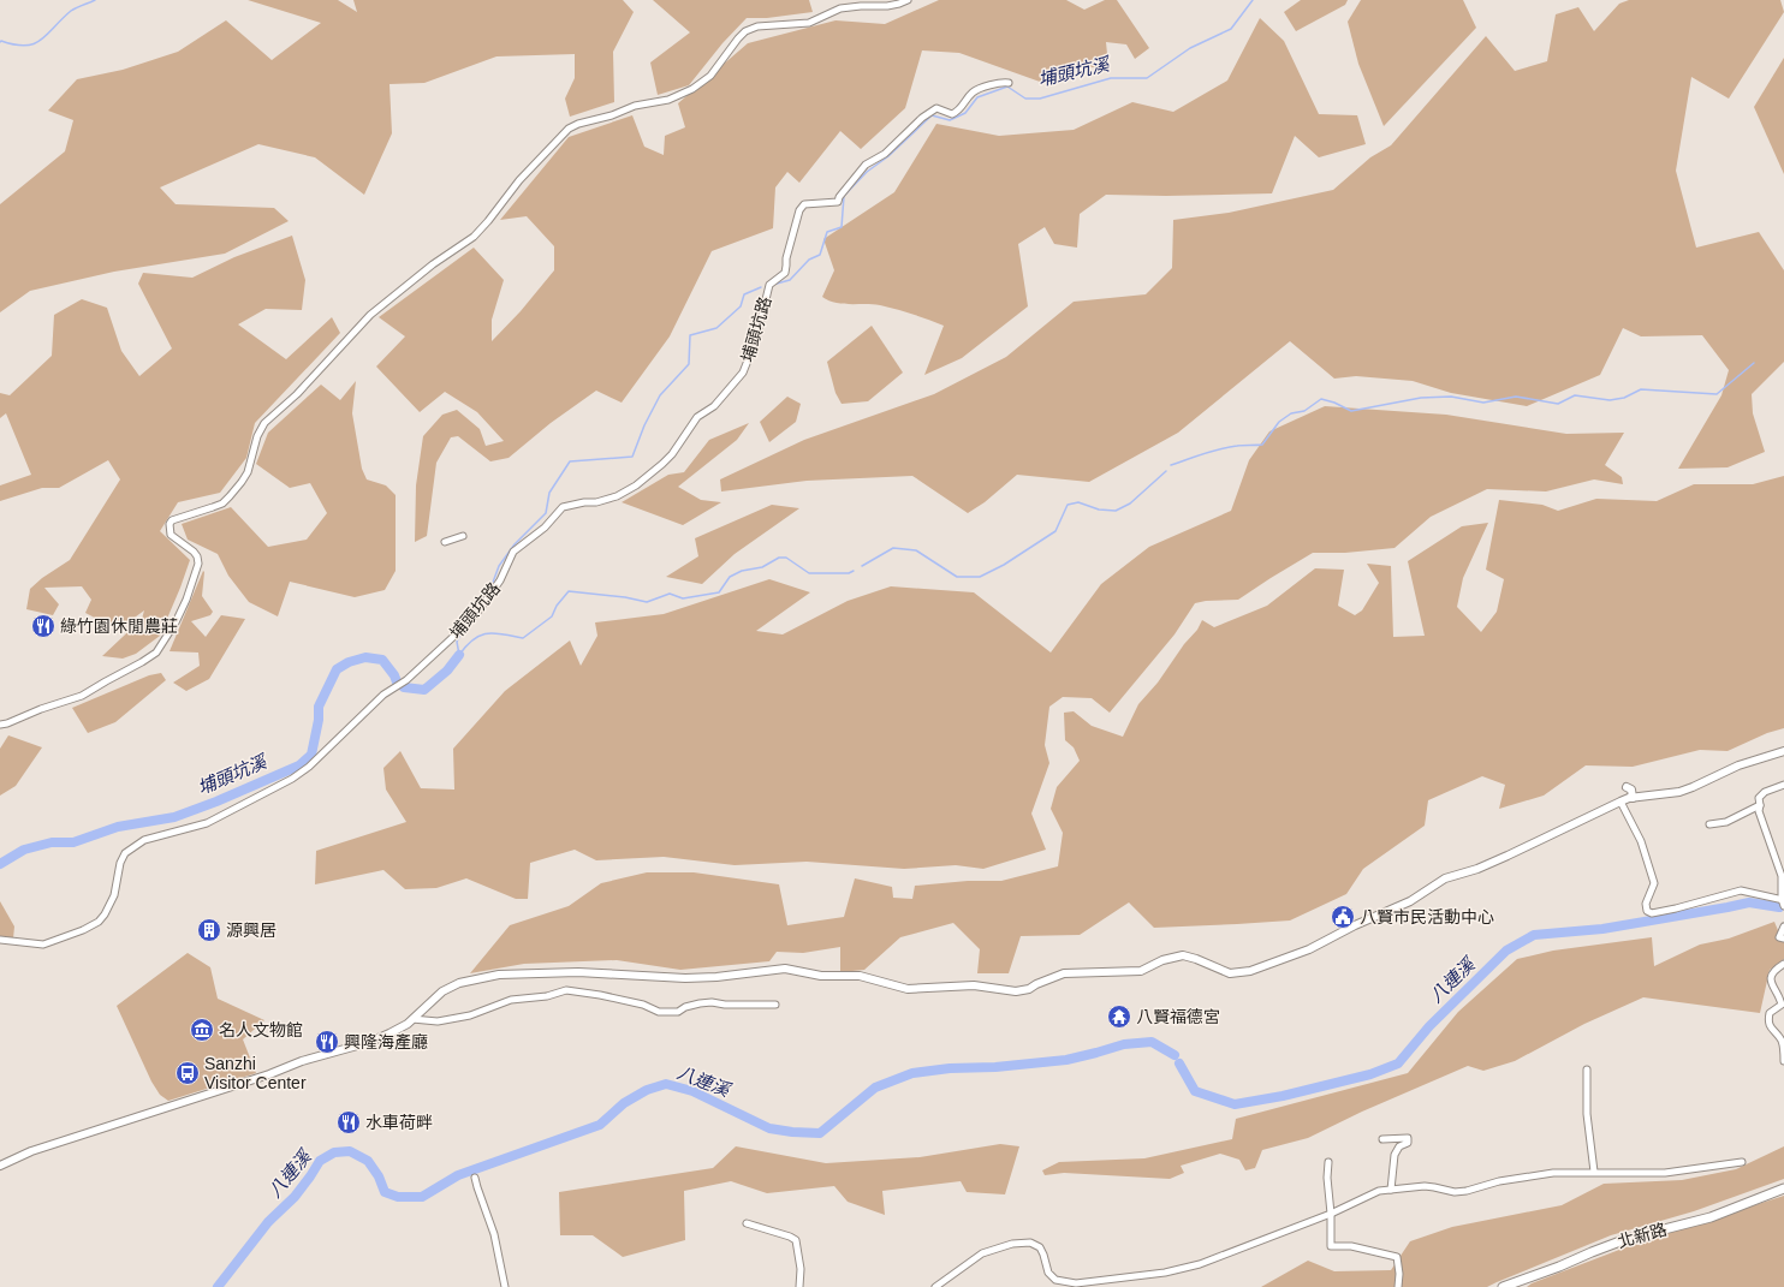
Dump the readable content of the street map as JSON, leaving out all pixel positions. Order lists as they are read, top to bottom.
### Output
{
  "streets": {
    "main road": ["北新路"],
    "street": ["埔頭坑路"]
  },
  "water": ["埔頭坑溪", "八連溪"],
  "places": {
    "restaurant": ["綠竹園休閒農莊", "興隆海產廳", "水車荷畔"],
    "public building": ["八賢市民活動中心"],
    "building": ["源興居"],
    "temple": ["八賢福德宮"],
    "museum": ["名人文物館"],
    "bus stop": ["Sanzhi Visitor Center"]
  }
}
